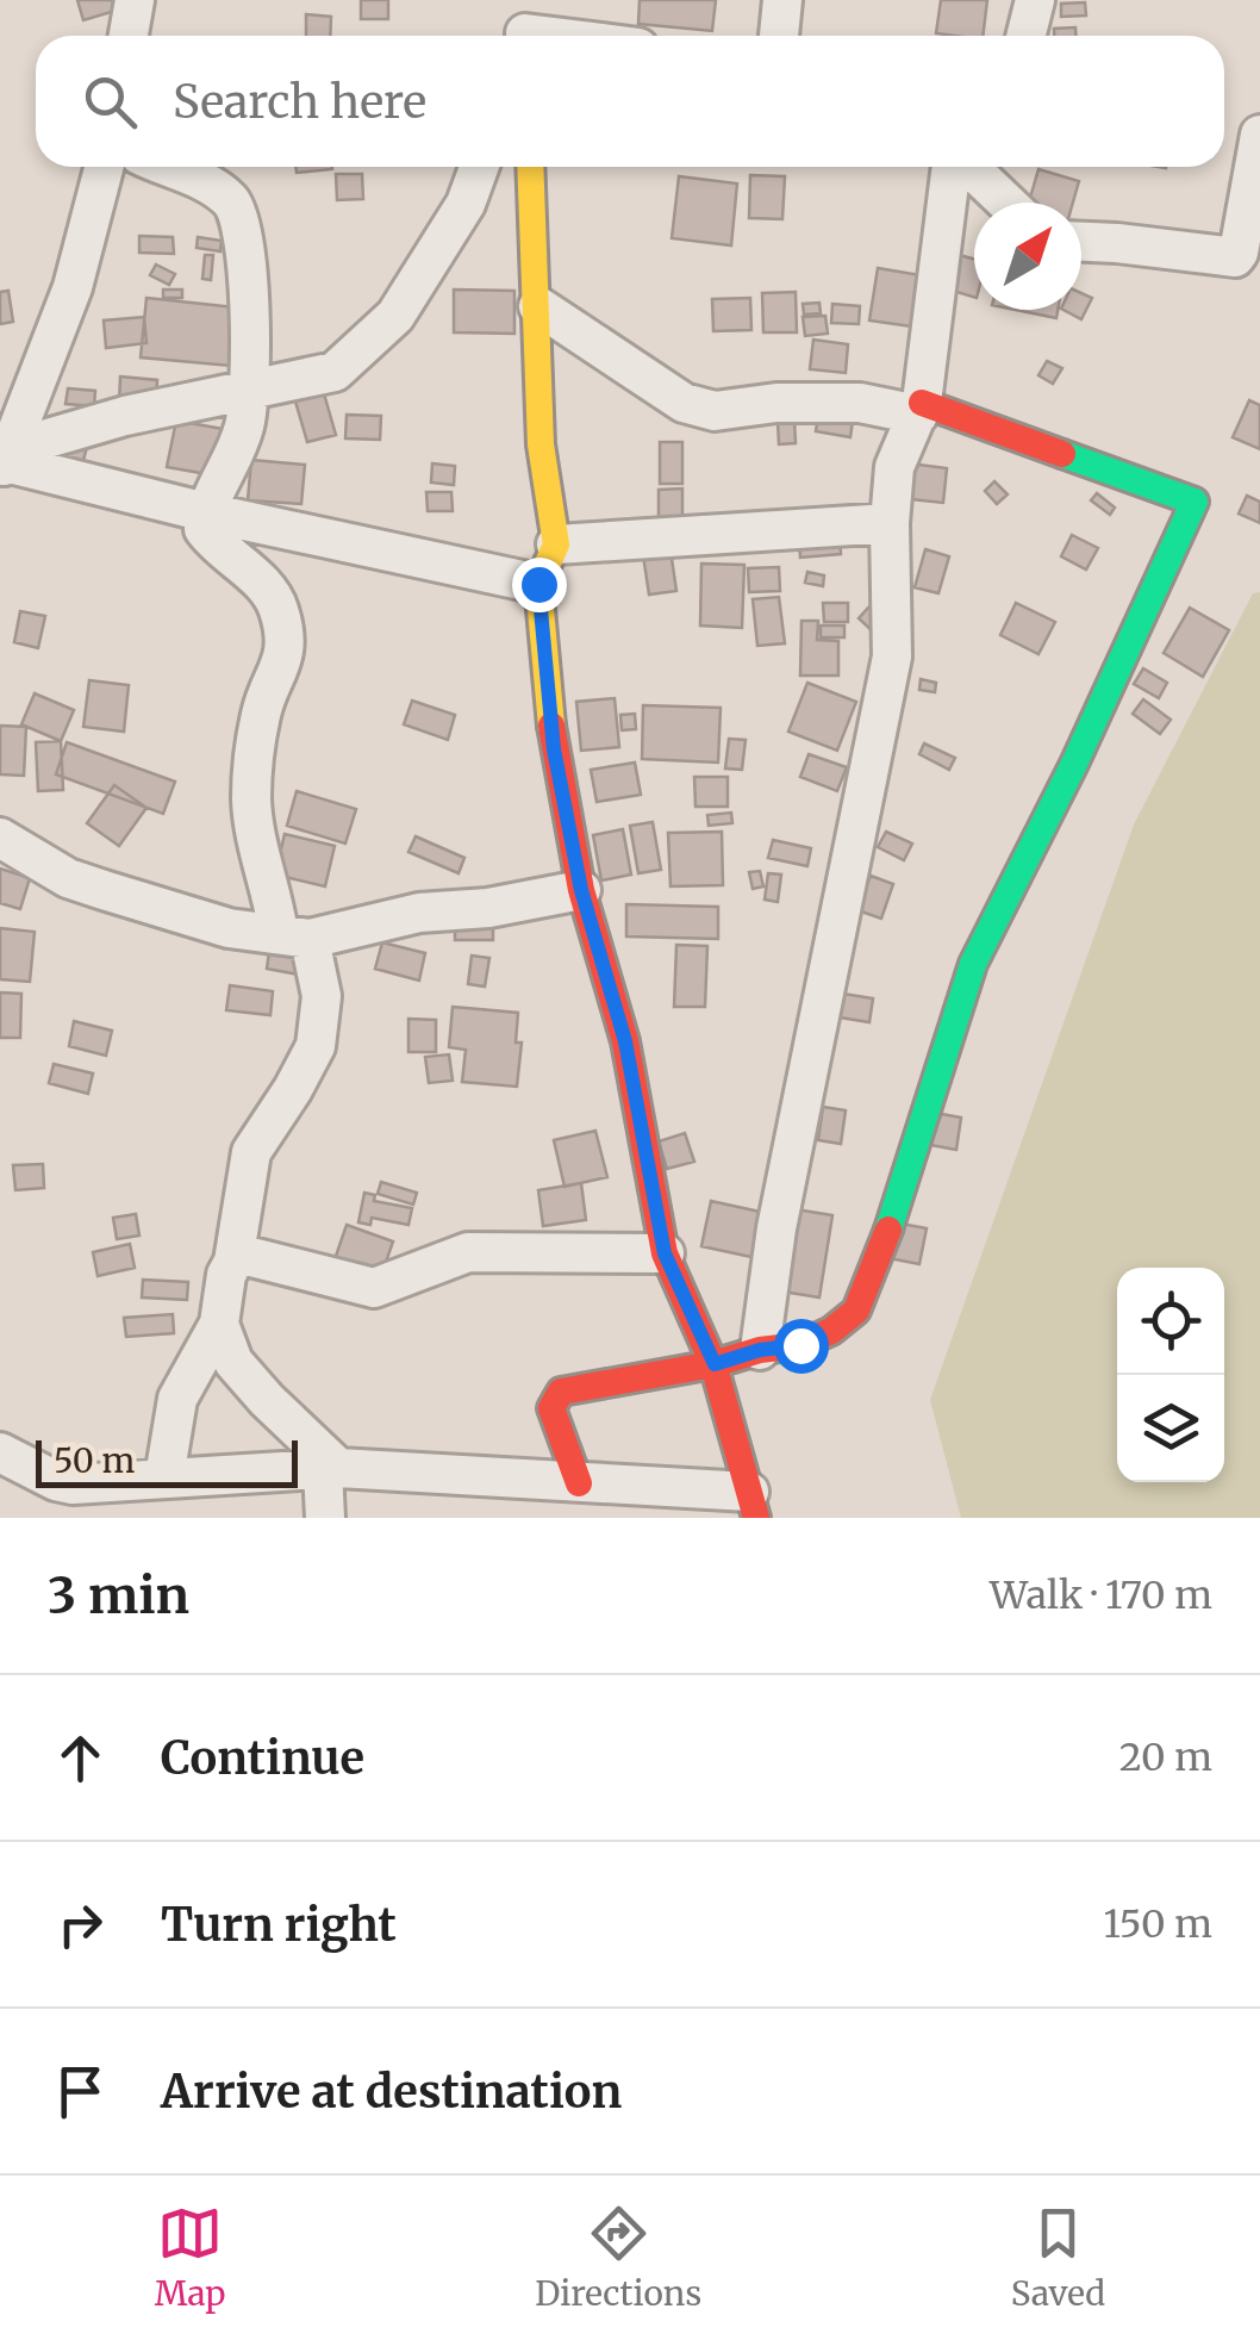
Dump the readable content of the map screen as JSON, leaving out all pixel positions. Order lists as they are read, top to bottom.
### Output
{
  "scale_bar": "50 m",
  "north": "top right",
  "page": {
    "search": "Search here",
    "scale": "50 m",
    "heading": ["3 min", "Walk · 170 m"],
    "list": [
      ["Continue", "20 m"],
      ["Turn right", "150 m"],
      "Arrive at destination"
    ],
    "nav": ["Map", "Directions", "Saved"]
  }
}
